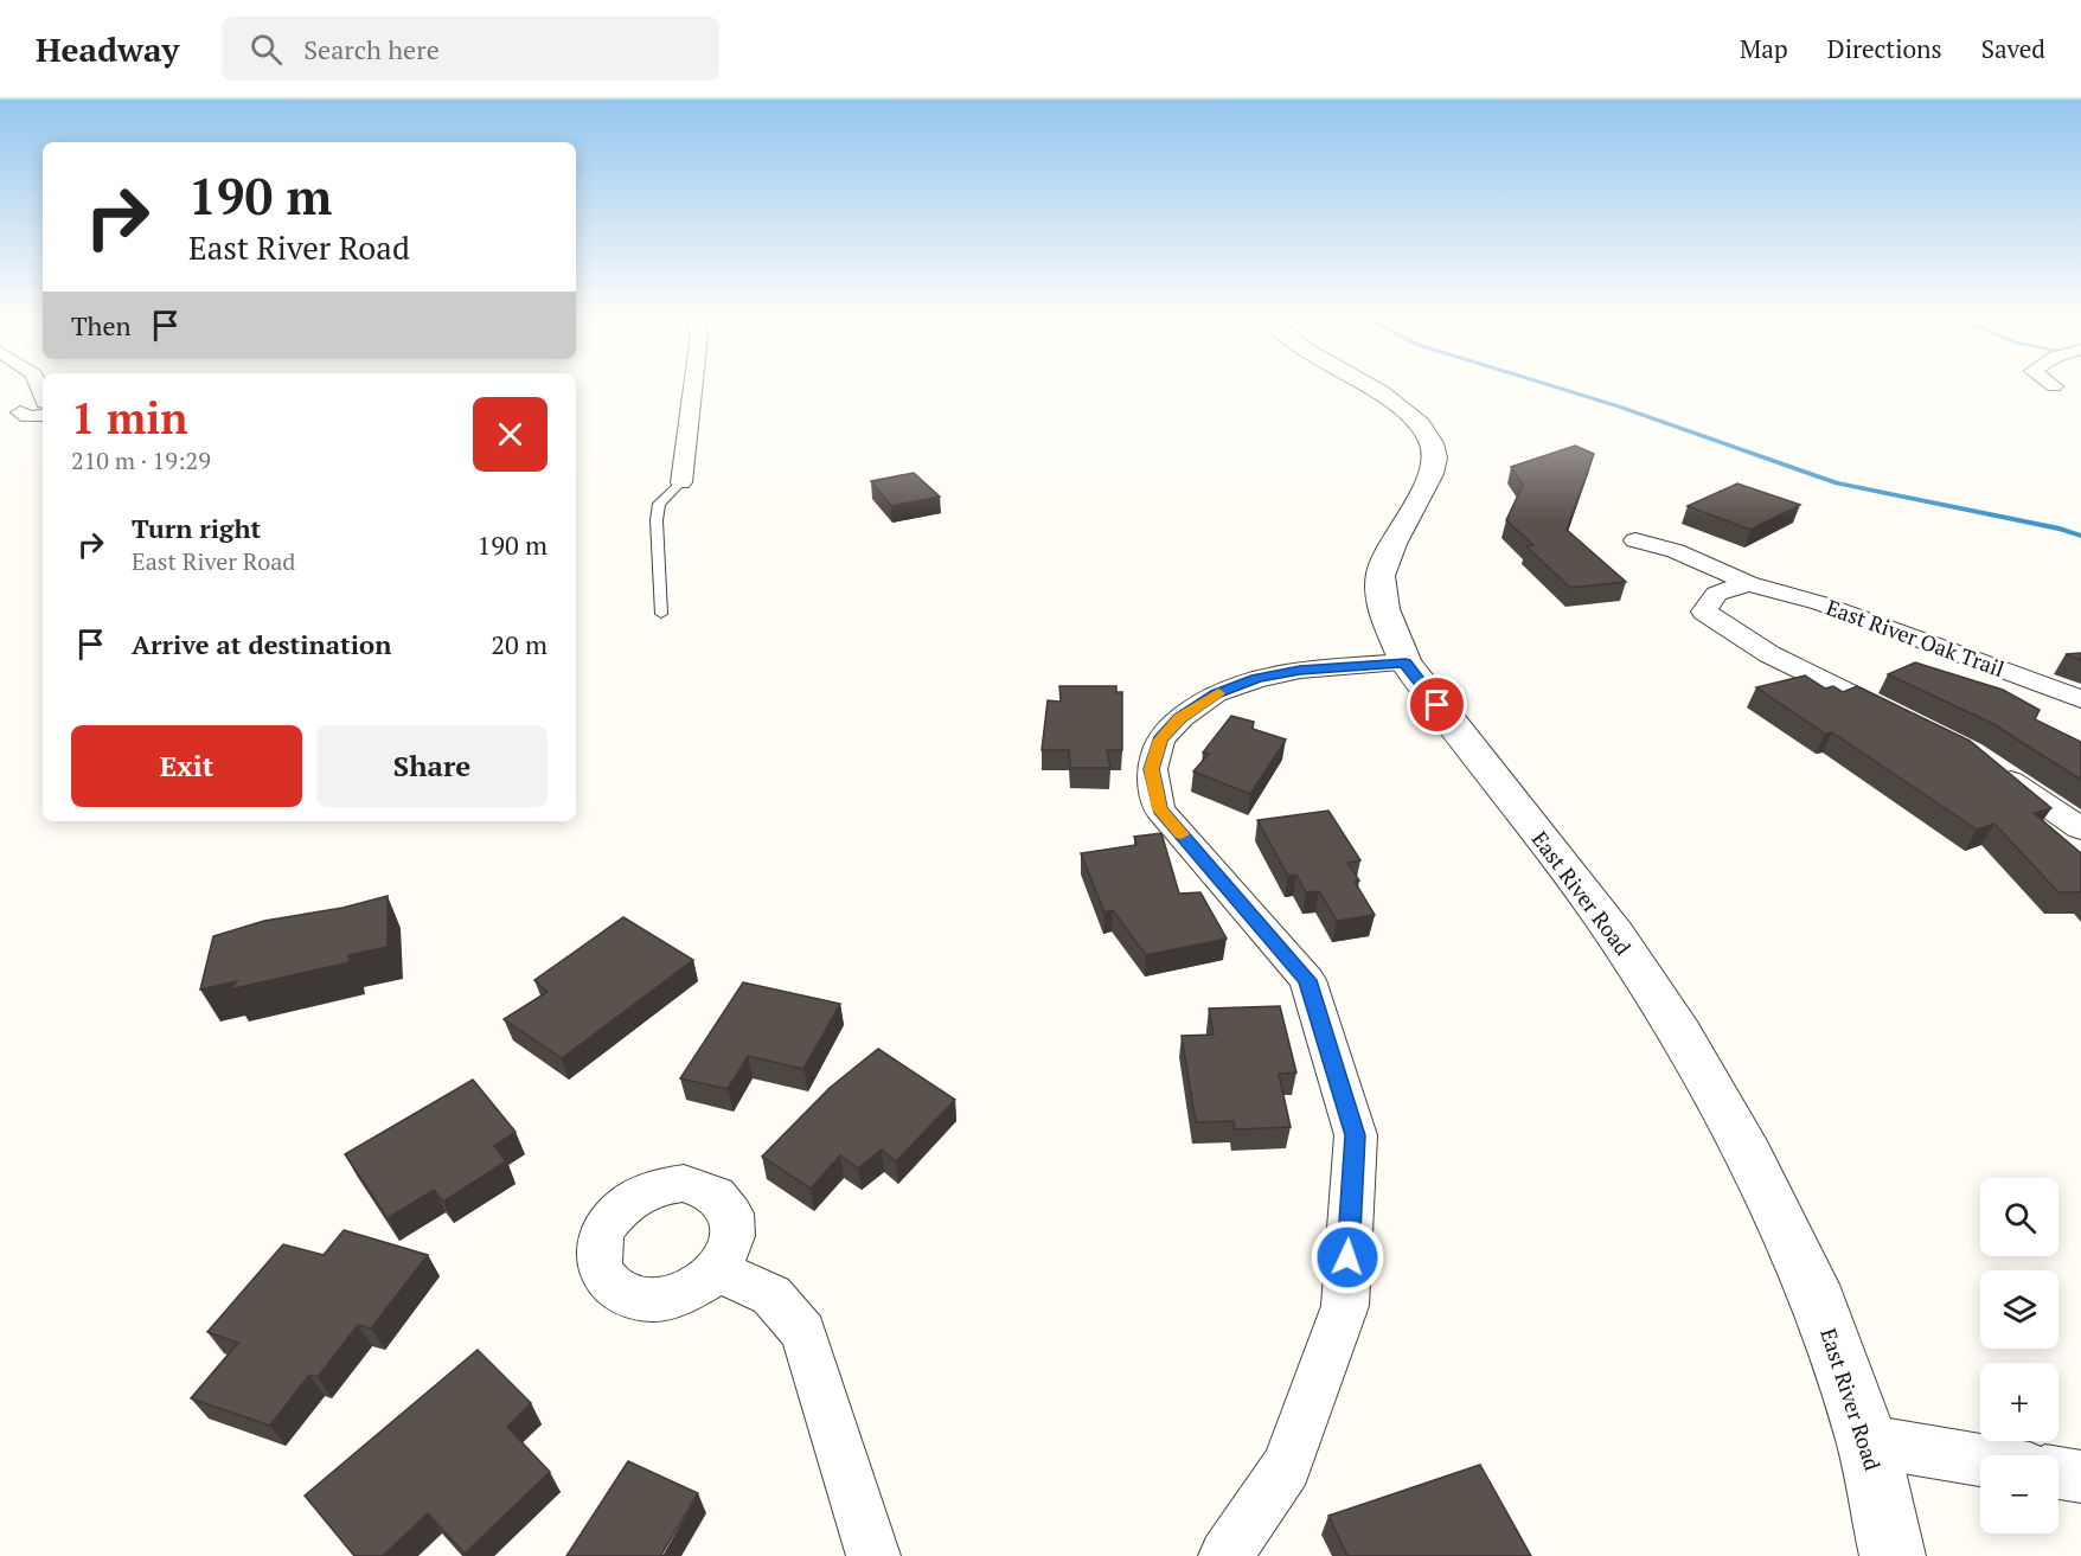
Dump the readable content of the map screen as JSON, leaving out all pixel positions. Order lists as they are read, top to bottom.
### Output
{
  "streets": {
    "street": ["East River Oak Trail", "East River Road"]
  },
  "page": {
    "header": "Headway",
    "search": "Search here",
    "nav": ["Map", "Directions", "Saved"],
    "turn": ["190 m", "East River Road"],
    "then": "Then",
    "heading": ["1 min", "210 m · 19:29"],
    "list": [
      {
        "name": "Turn right",
        "note": "East River Road",
        "value": "190 m"
      },
      {
        "name": "Arrive at destination",
        "value": "20 m"
      }
    ],
    "buttons": ["Exit", "Share"],
    "map_buttons": ["+", "−"]
  }
}
